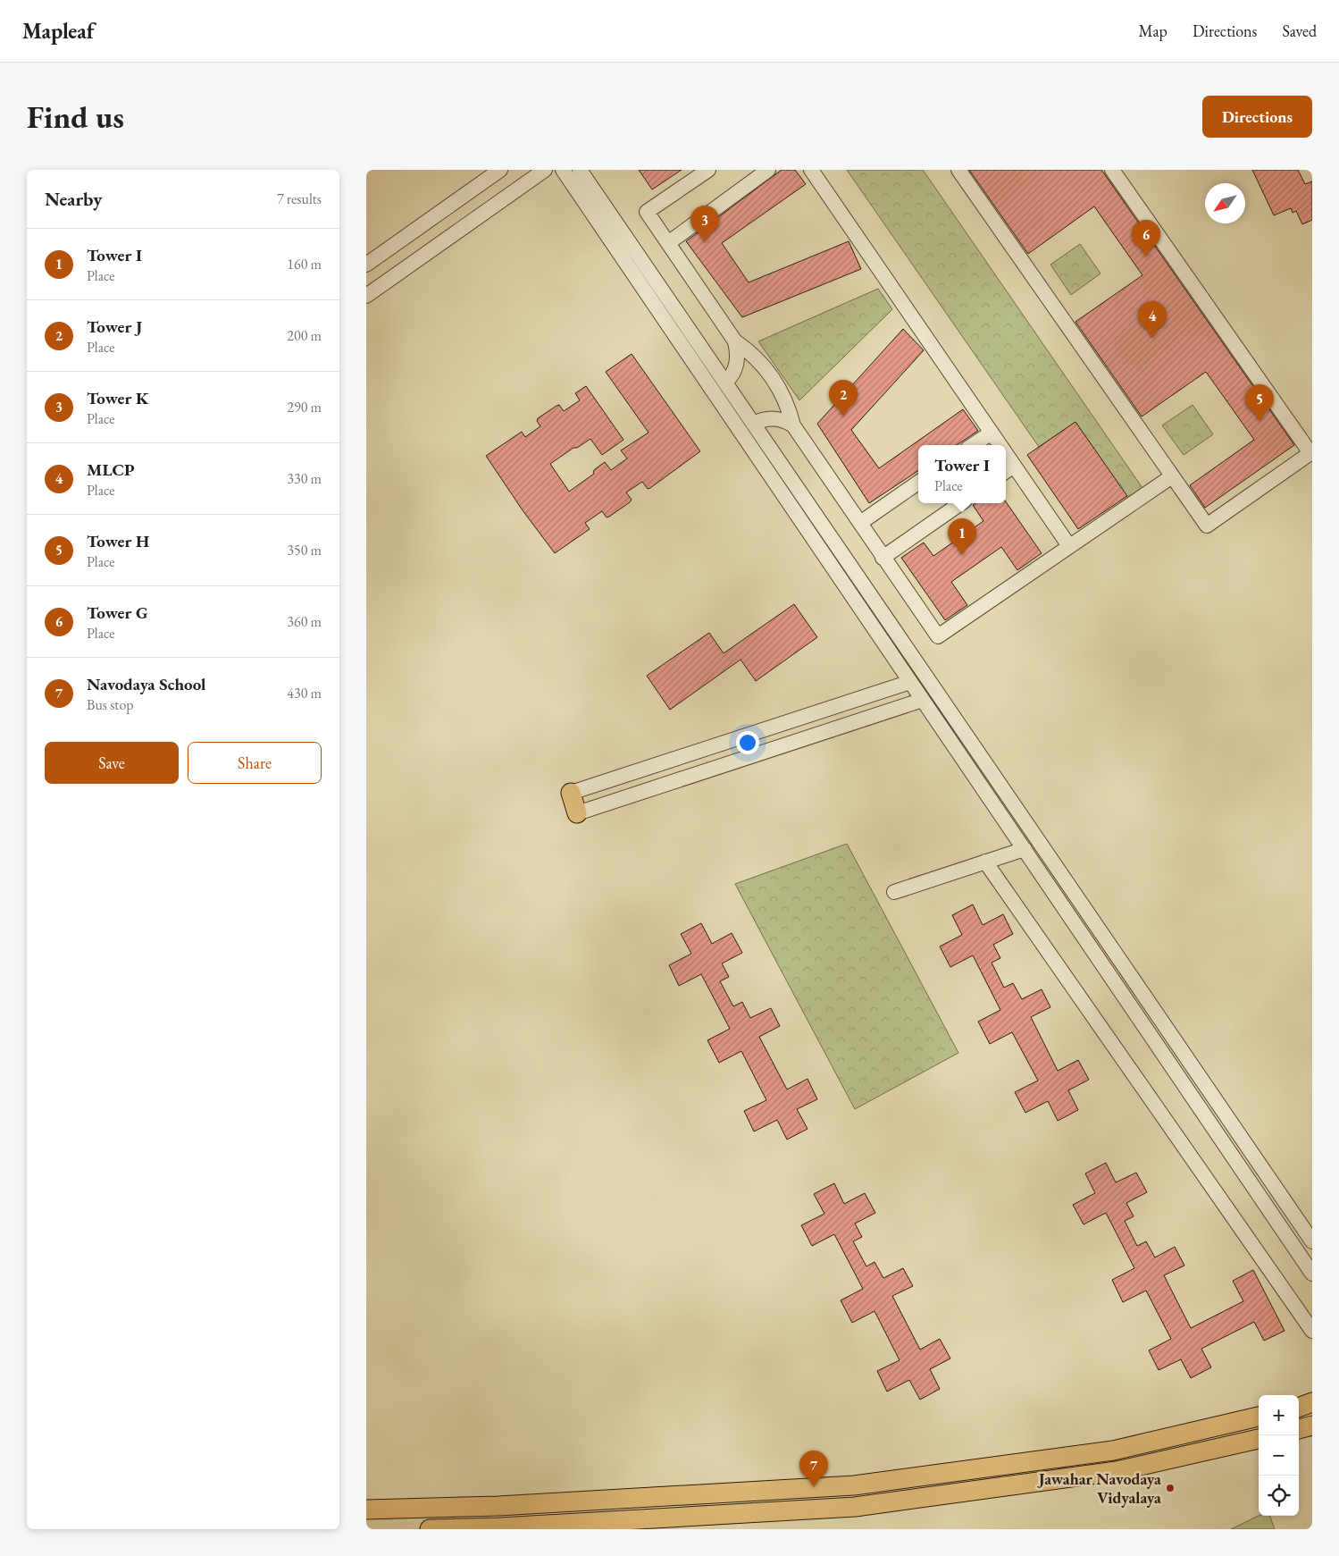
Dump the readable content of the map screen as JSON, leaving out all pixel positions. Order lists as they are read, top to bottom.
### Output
{
  "places": ["Jawahar Navodaya Vidyalaya"],
  "north": "bottom left",
  "page": {
    "header": "Mapleaf",
    "nav": ["Map", "Directions", "Saved"],
    "buttons": [
      "Directions",
      ["Save", "Share"]
    ],
    "title": "Find us",
    "heading": ["Nearby", "7 results"],
    "pins": [
      "3",
      "6",
      "4",
      "2",
      "5",
      "1",
      "7"
    ],
    "list": [
      {
        "mark": "1",
        "name": "Tower I",
        "note": "Place",
        "value": "160 m"
      },
      {
        "mark": "2",
        "name": "Tower J",
        "note": "Place",
        "value": "200 m"
      },
      {
        "mark": "3",
        "name": "Tower K",
        "note": "Place",
        "value": "290 m"
      },
      {
        "mark": "4",
        "name": "MLCP",
        "note": "Place",
        "value": "330 m"
      },
      {
        "mark": "5",
        "name": "Tower H",
        "note": "Place",
        "value": "350 m"
      },
      {
        "mark": "6",
        "name": "Tower G",
        "note": "Place",
        "value": "360 m"
      },
      {
        "mark": "7",
        "name": "Navodaya School",
        "note": "Bus stop",
        "value": "430 m"
      }
    ],
    "popup": ["Tower I", "Place"],
    "map_buttons": ["+", "−"]
  }
}
